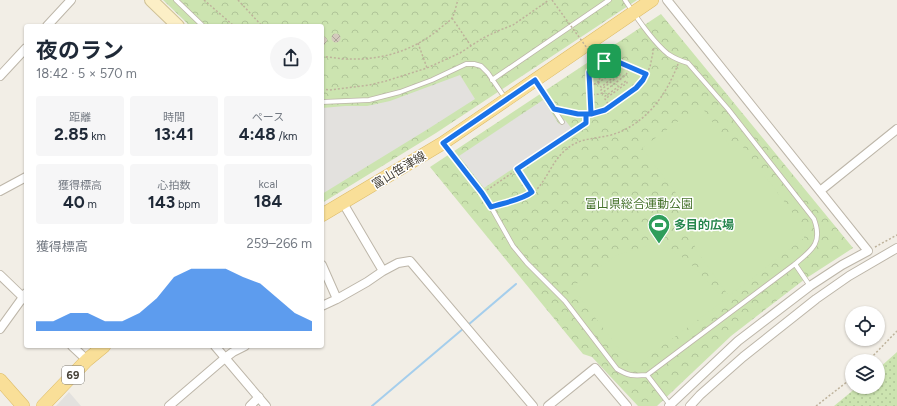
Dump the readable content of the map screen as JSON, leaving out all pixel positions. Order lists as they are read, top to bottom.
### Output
{
  "streets": {
    "main road": ["富山笹津線", "69"]
  },
  "parks": ["富山県総合運動公園"],
  "places": {
    "sports": ["多目的広場"]
  },
  "page": {
    "heading": ["夜のラン", "18:42 · 5 × 570 m"],
    "stats": [
      ["距離", "2.85 km"],
      ["時間", "13:41"],
      ["ペース", "4:48 /km"],
      ["獲得標高", "40 m"],
      ["心拍数", "143 bpm"],
      ["kcal", "184"]
    ],
    "chart": ["獲得標高", "259–266 m"]
  }
}
